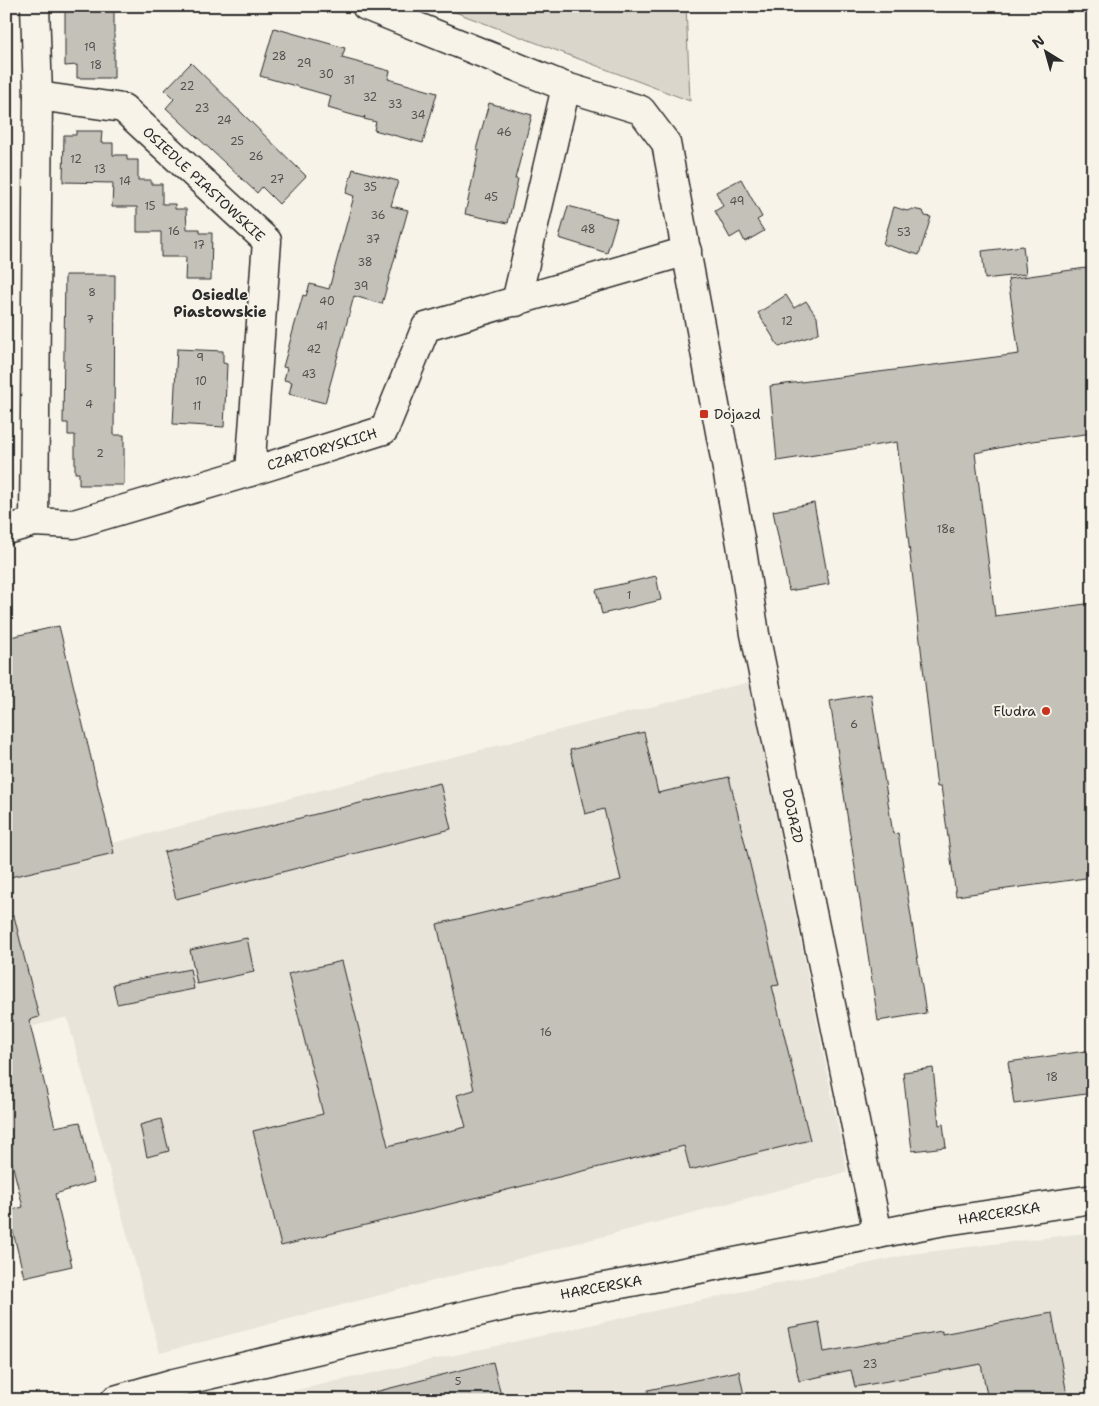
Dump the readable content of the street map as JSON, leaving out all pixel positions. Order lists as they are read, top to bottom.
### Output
{
  "streets": {
    "street": [
      "OSIEDLE PIASTOWSKIE",
      "CZARTORYSKICH",
      "DOJAZD",
      "HARCERSKA"
    ]
  },
  "crossings": [
    ["OSIEDLE PIASTOWSKIE", "CZARTORYSKICH"],
    ["CZARTORYSKICH", "DOJAZD"],
    ["DOJAZD", "HARCERSKA"]
  ],
  "districts": ["Osiedle Piastowskie"],
  "places": {
    "transit": ["Dojazd"],
    "other": ["Fludra"]
  },
  "house_numbers": [
    "19",
    "28",
    "29",
    "18",
    "30",
    "31",
    "22",
    "32",
    "33",
    "23",
    "34",
    "24",
    "46",
    "25",
    "26",
    "12",
    "13",
    "27",
    "14",
    "35",
    "45",
    "49",
    "15",
    "36",
    "48",
    "16",
    "53",
    "37",
    "17",
    "38",
    "39",
    "8",
    "40",
    "7",
    "12",
    "41",
    "42",
    "9",
    "5",
    "43",
    "10",
    "4",
    "11",
    "2",
    "18e",
    "1",
    "6",
    "16",
    "18",
    "23",
    "5"
  ],
  "north": "top left"
}
